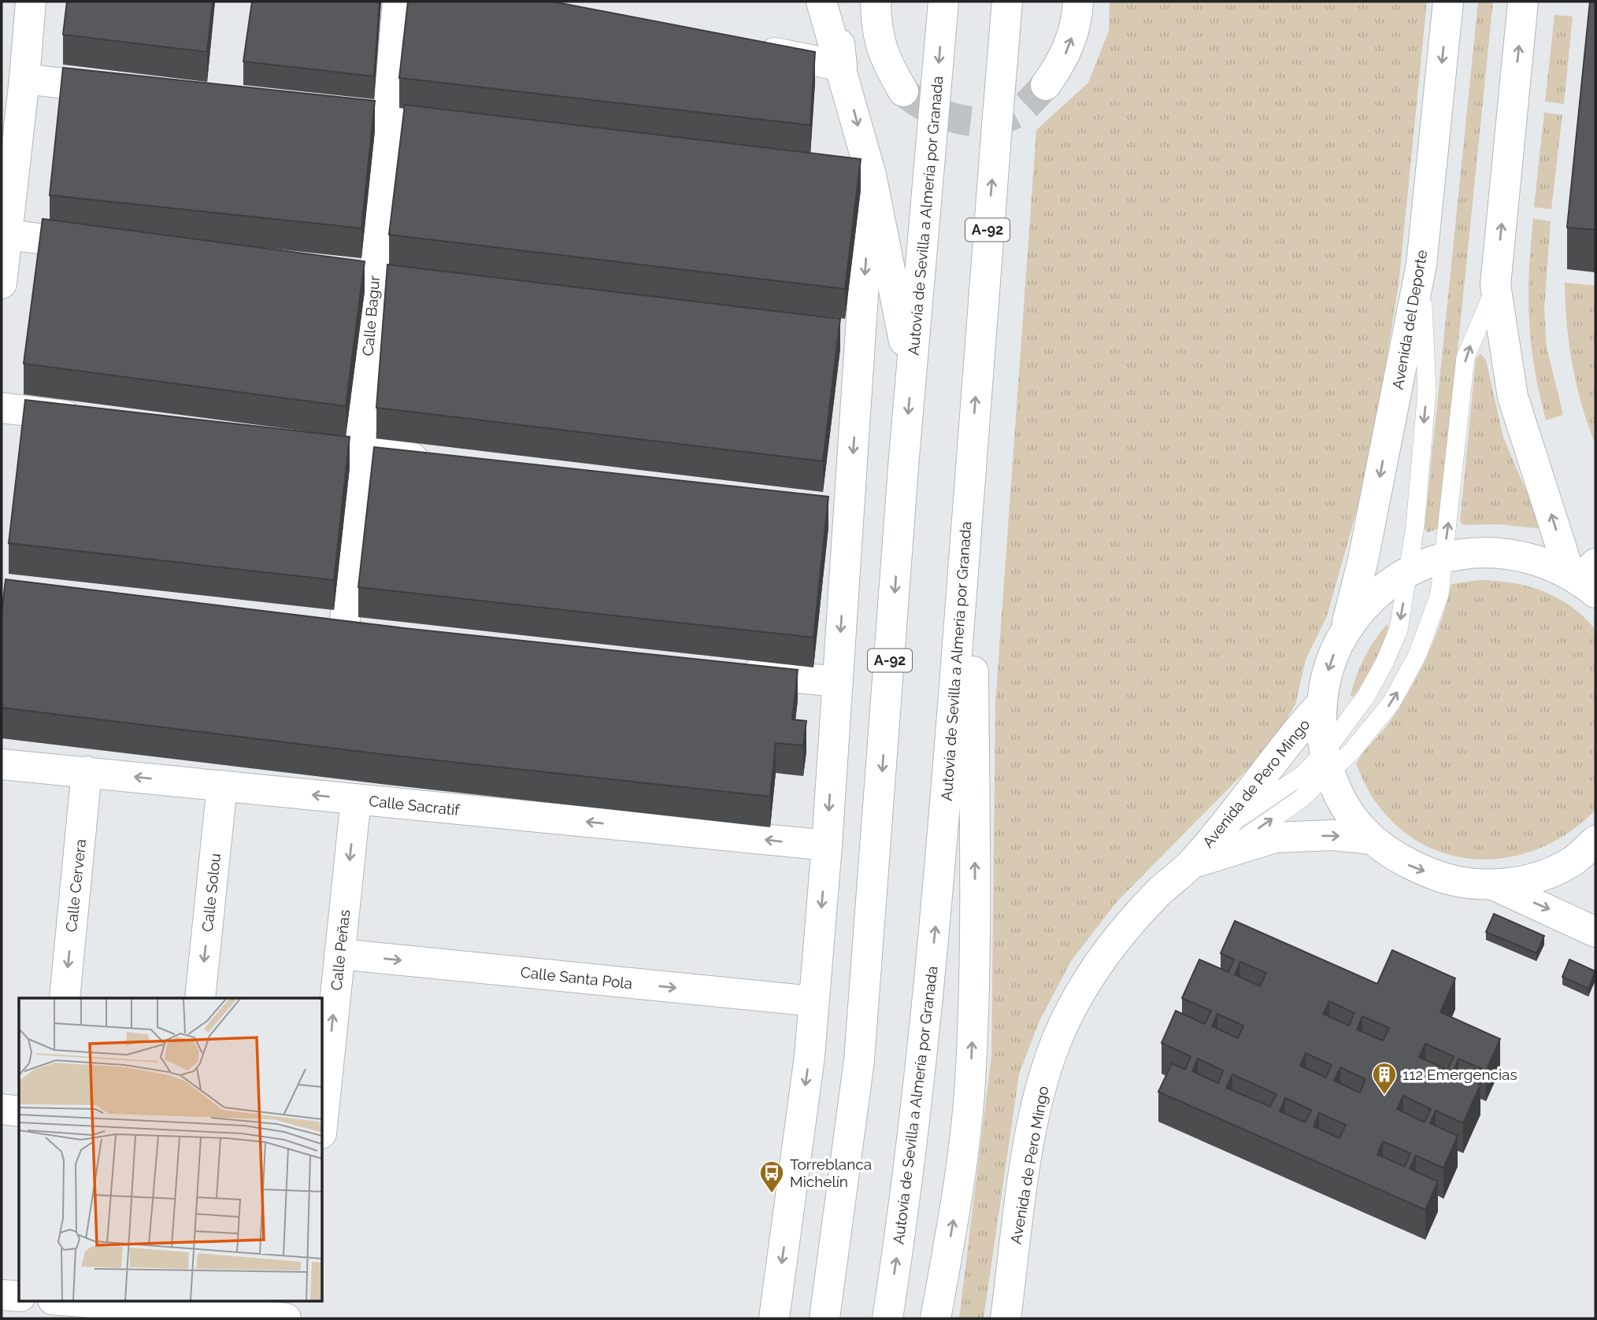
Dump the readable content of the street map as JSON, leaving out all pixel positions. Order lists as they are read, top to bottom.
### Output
{
  "streets": {
    "main road": [
      "Autovía de Sevilla a Almería por Granada",
      "A-92",
      "Calle Bagur",
      "Avenida del Deporte",
      "Avenida de Pero Mingo",
      "Calle Sacratif",
      "Calle Cervera",
      "Calle Solou",
      "Calle Peñas",
      "Calle Santa Pola"
    ]
  },
  "crossings": [
    ["Avenida del Deporte", "Avenida de Pero Mingo"],
    ["Calle Sacratif", "Calle Cervera"],
    ["Calle Sacratif", "Calle Solou"],
    ["Calle Sacratif", "Calle Peñas"],
    ["Calle Peñas", "Calle Santa Pola"]
  ],
  "one_way": [
    "Calle Sacratif",
    "Calle Cervera",
    "Calle Solou",
    "Calle Santa Pola"
  ],
  "places": {
    "building": ["112 Emergencias"],
    "bus stop": ["Torreblanca Michelín"]
  }
}
